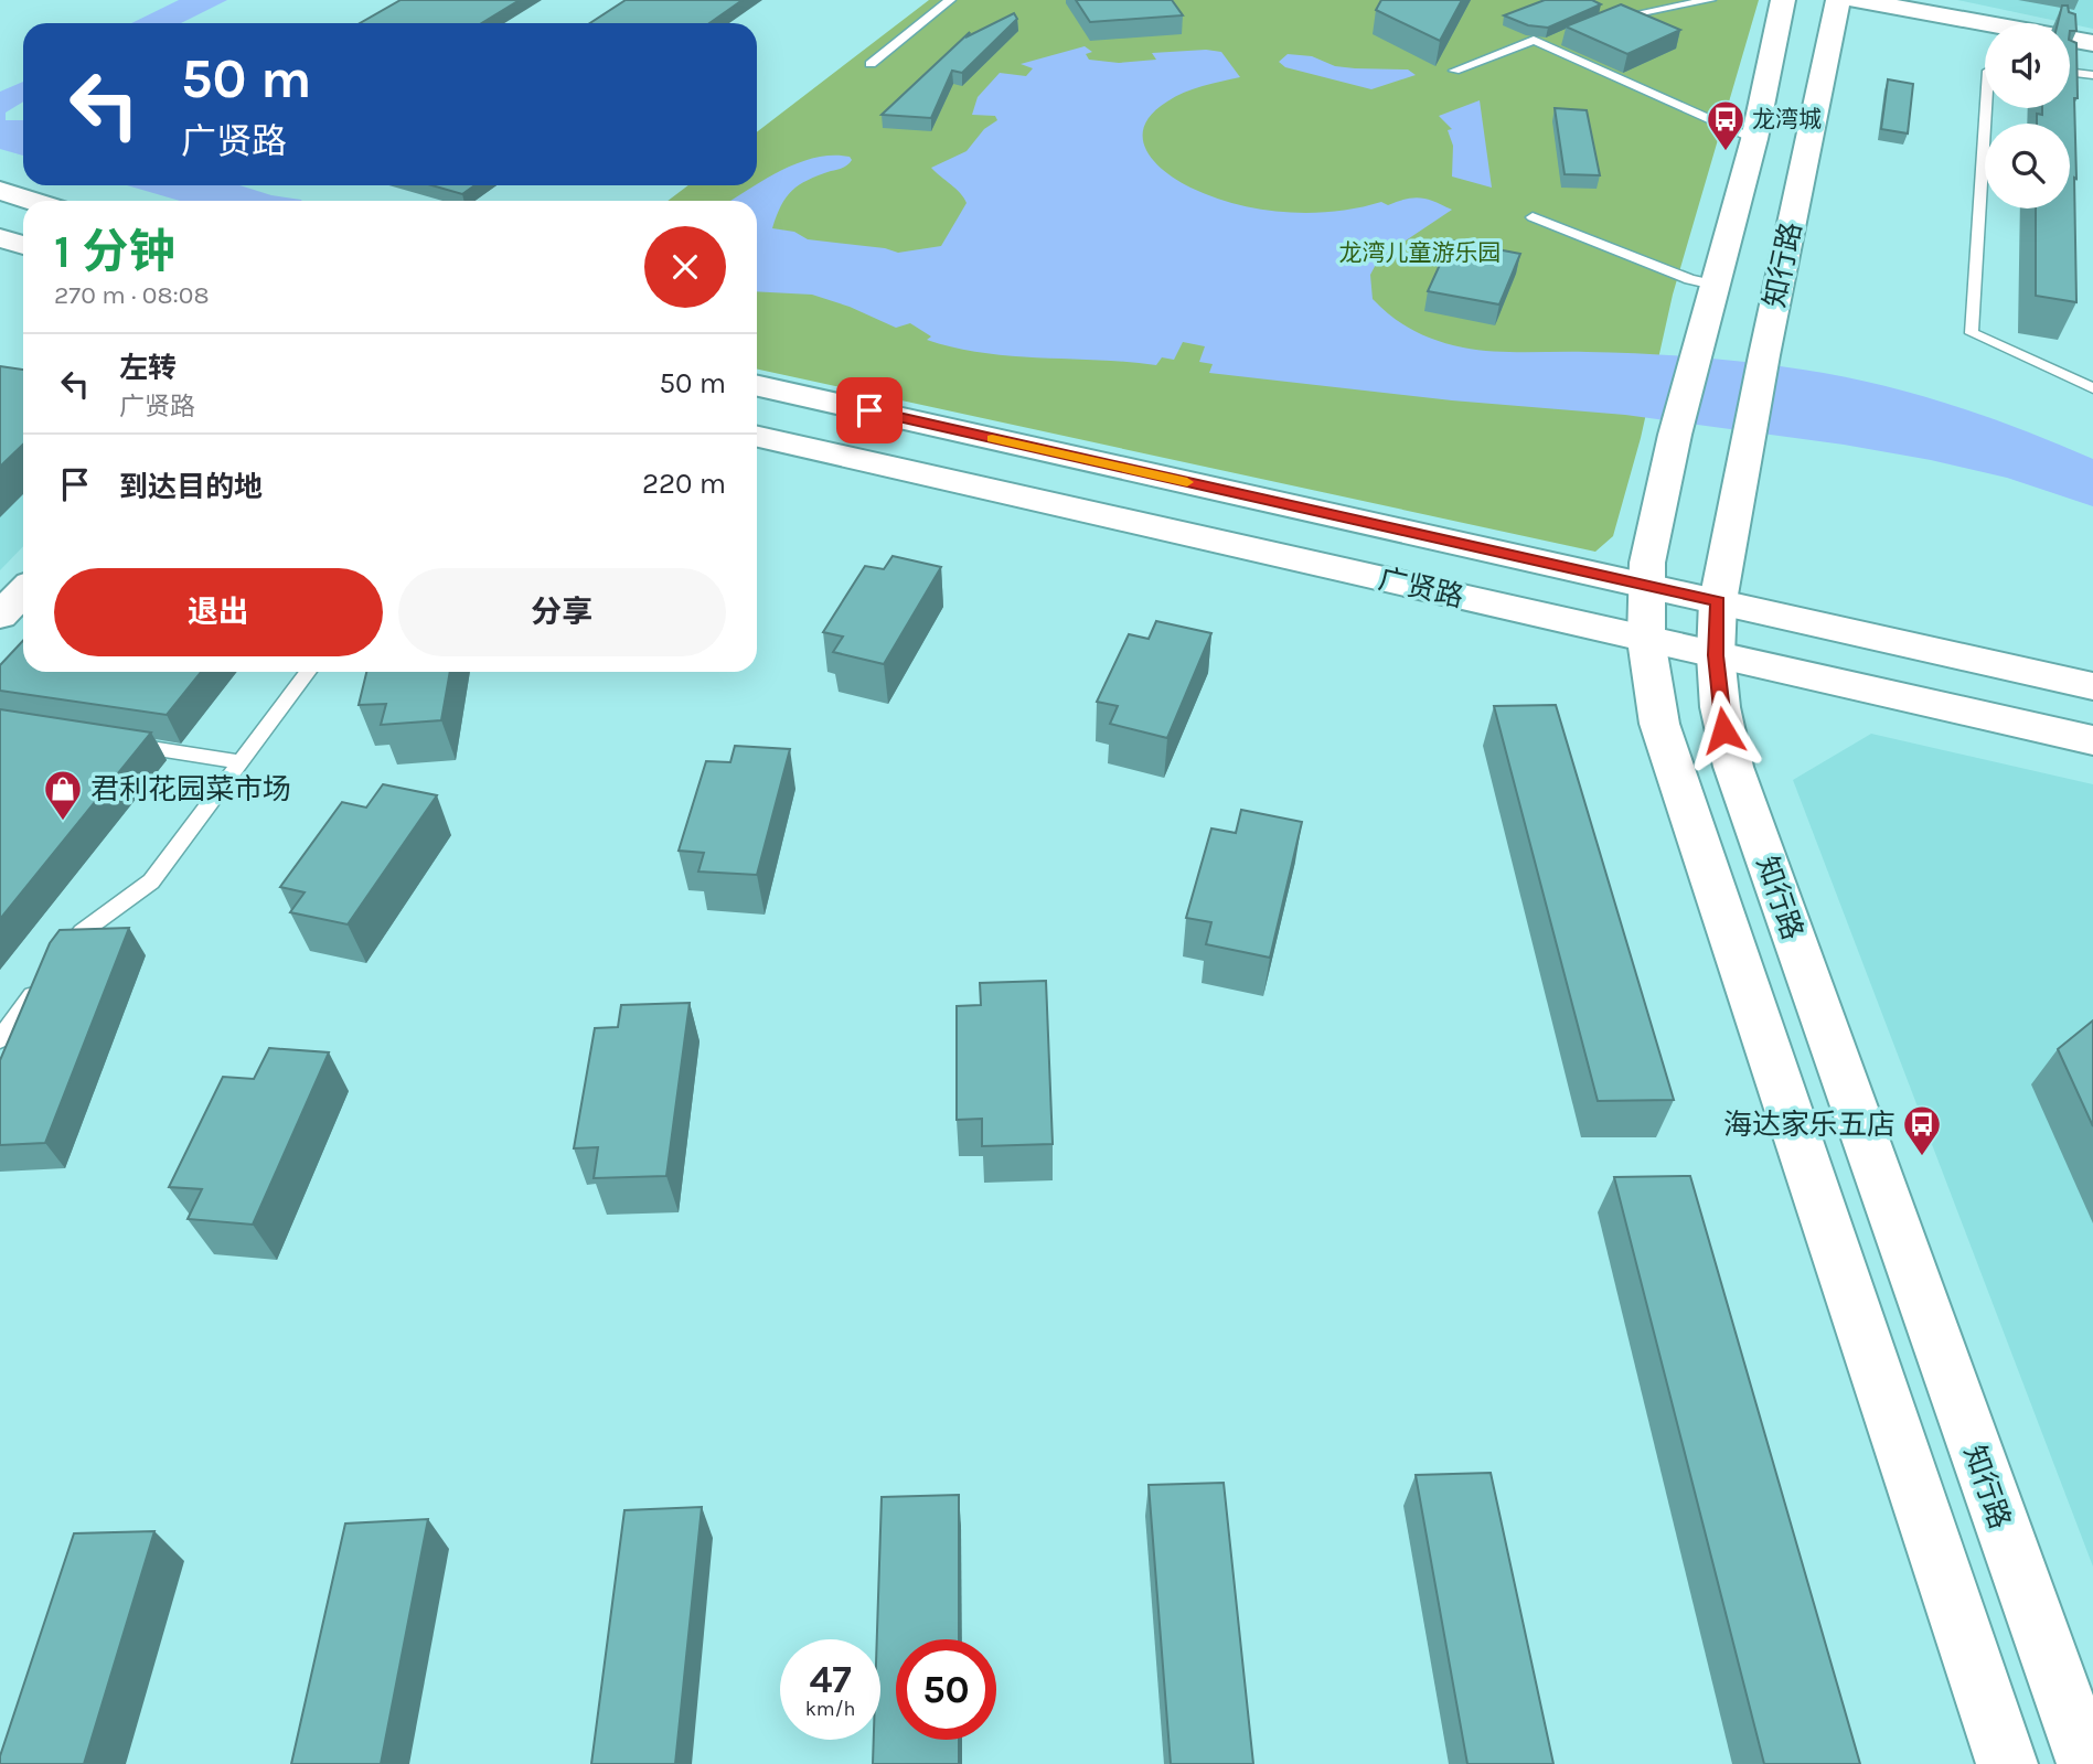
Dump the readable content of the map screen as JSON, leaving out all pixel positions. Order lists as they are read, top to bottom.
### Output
{
  "streets": {
    "main road": ["知行路", "广贤路"]
  },
  "crossings": [
    ["知行路", "广贤路"]
  ],
  "parks": ["龙湾儿童游乐园"],
  "places": {
    "bus stop": ["龙湾城", "海达家乐五店"],
    "shop": ["君利花园菜市场"]
  },
  "page": {
    "turn": ["50 m", "广贤路"],
    "heading": ["1 分钟", "270 m · 08:08"],
    "list": [
      {
        "name": "左转",
        "note": "广贤路",
        "value": "50 m"
      },
      {
        "name": "到达目的地",
        "value": "220 m"
      }
    ],
    "buttons": ["退出", "分享"],
    "speed": "47 km/h",
    "limit": "50"
  }
}
